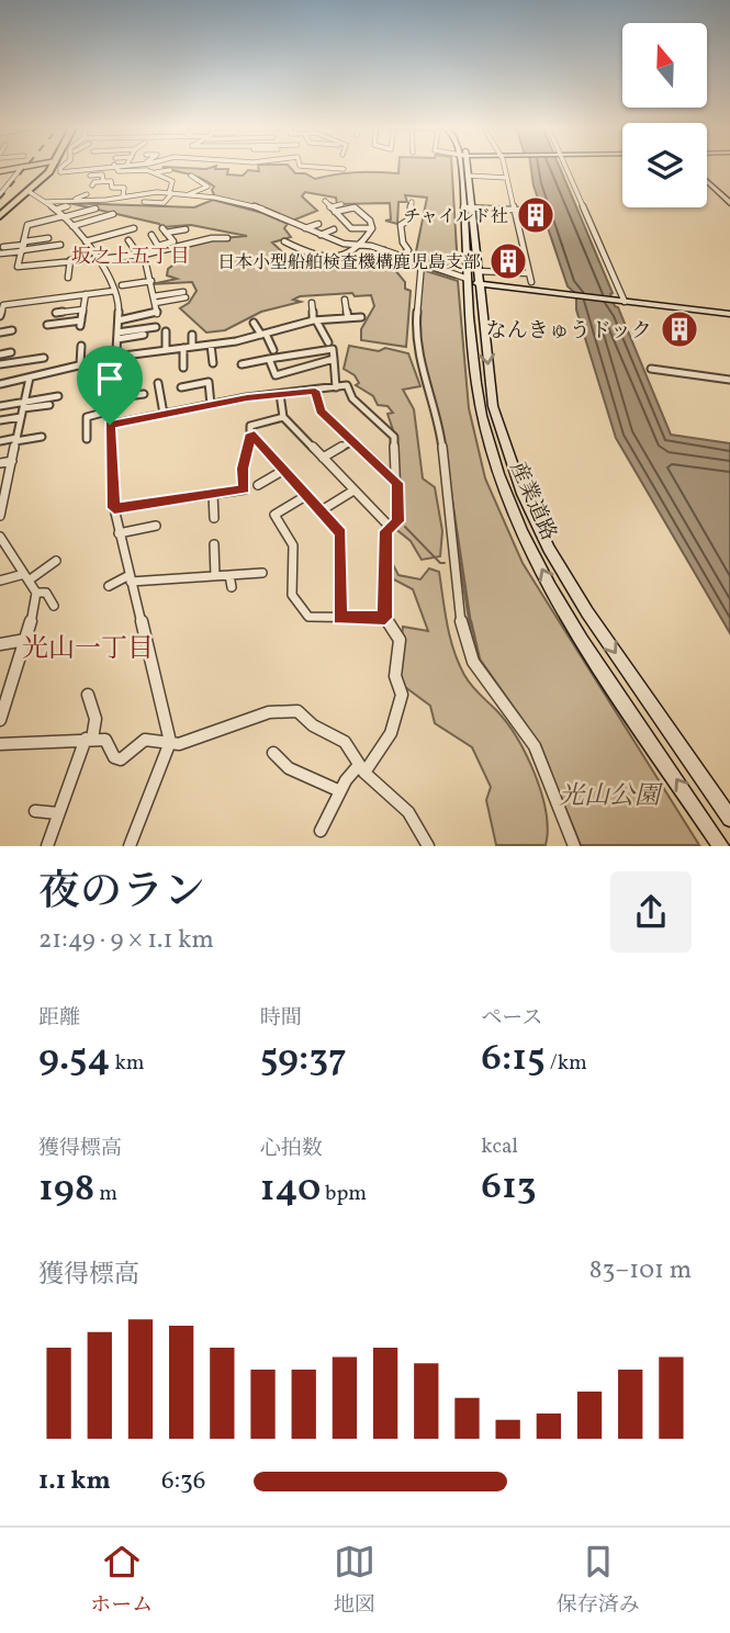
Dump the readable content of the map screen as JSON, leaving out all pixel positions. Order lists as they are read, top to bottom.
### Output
{
  "streets": {
    "main road": ["産業道路"]
  },
  "districts": ["坂之上五丁目", "光山一丁目"],
  "parks": ["光山公園"],
  "places": {
    "building": ["チャイルド社", "日本小型船舶検査機構鹿児島支部", "なんきゅうドック"]
  },
  "north": "top",
  "page": {
    "heading": ["夜のラン", "21:49 · 9 × 1.1 km"],
    "stats": [
      ["距離", "9.54 km"],
      ["時間", "59:37"],
      ["ペース", "6:15 /km"],
      ["獲得標高", "198 m"],
      ["心拍数", "140 bpm"],
      ["kcal", "613"]
    ],
    "chart": ["獲得標高", "83–101 m"],
    "list": [
      {
        "name": "1.1 km",
        "note": "6:36"
      }
    ],
    "tabs": ["ホーム", "地図", "保存済み"]
  }
}
